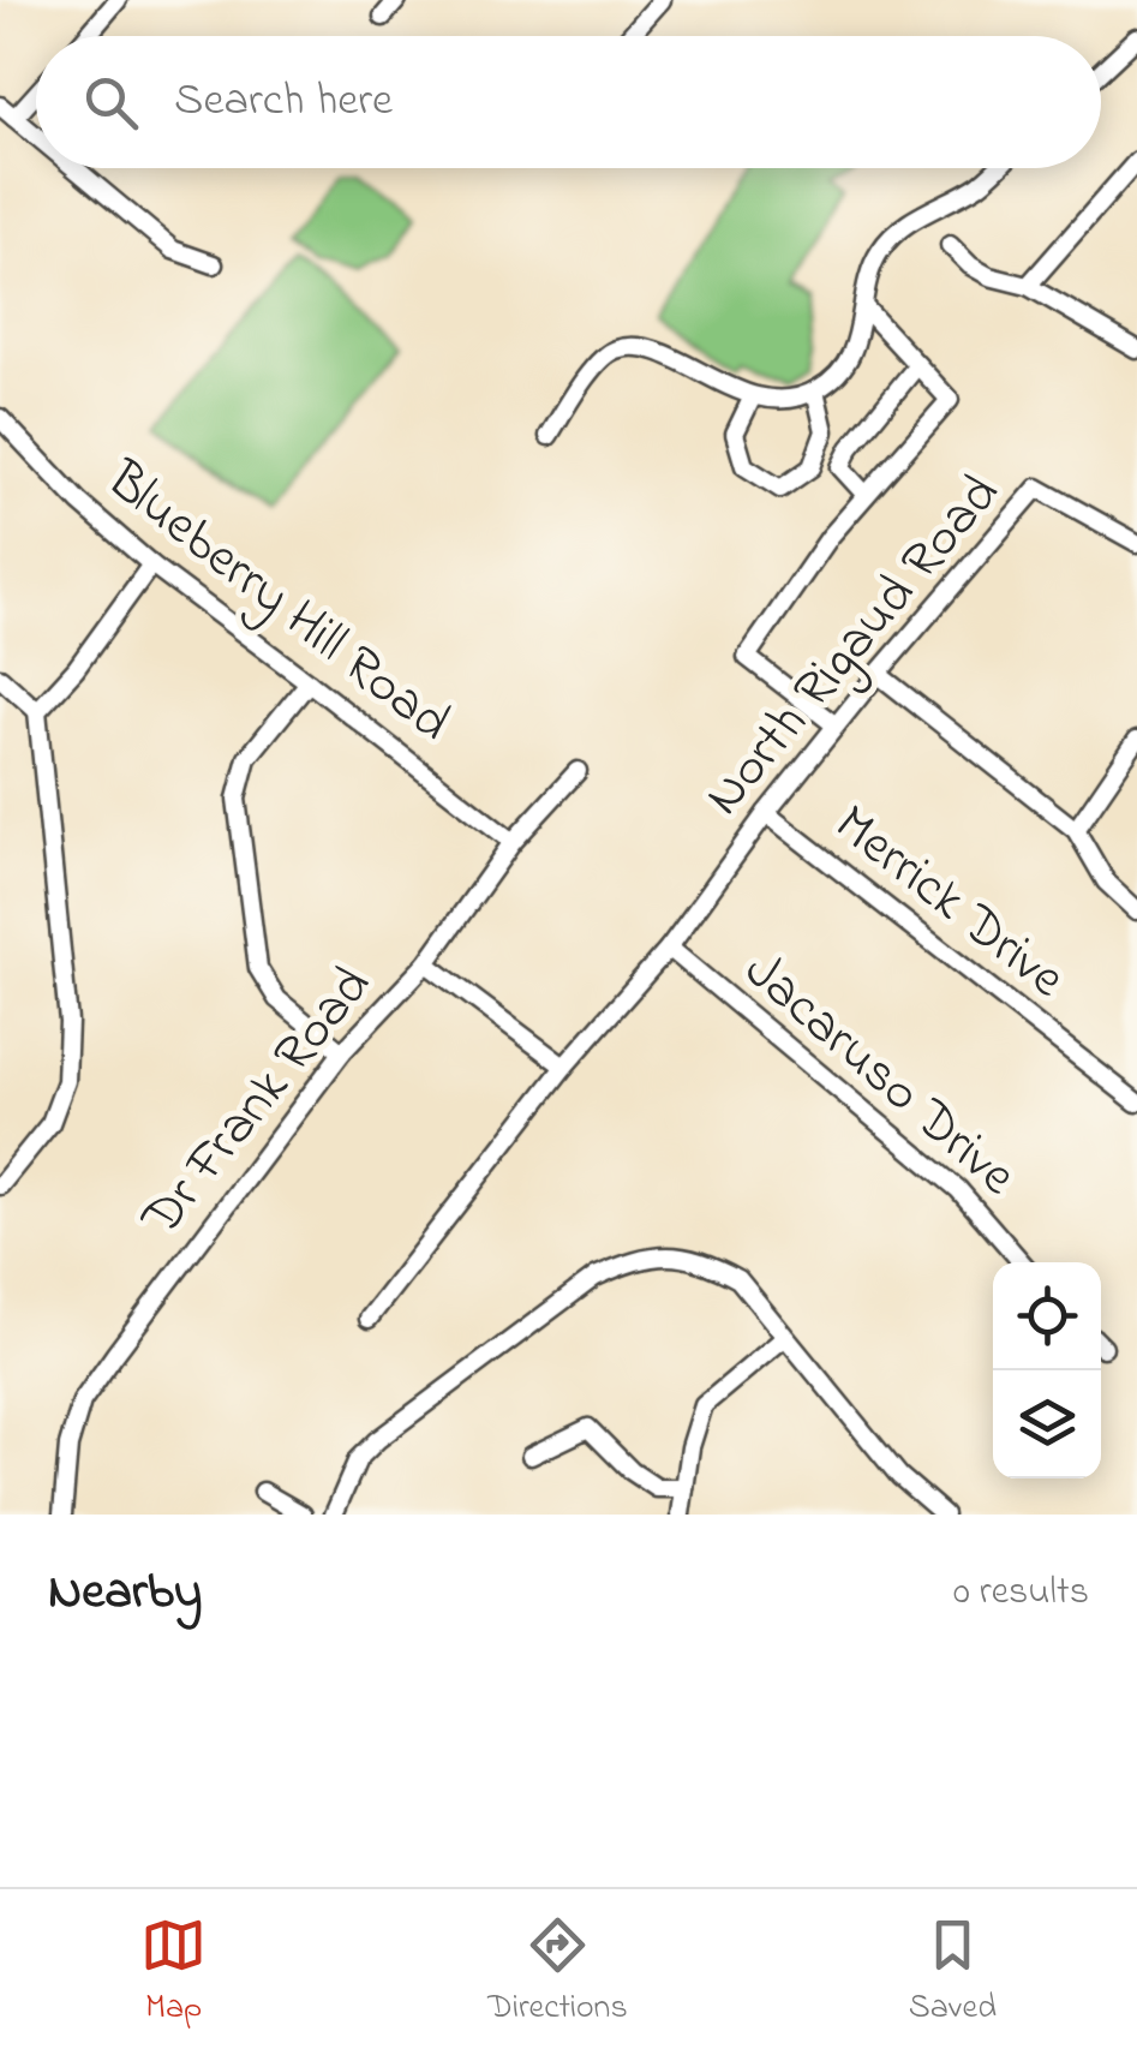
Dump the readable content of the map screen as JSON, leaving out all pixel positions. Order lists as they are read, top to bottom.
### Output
{
  "streets": {
    "street": [
      "Blueberry Hill Road",
      "North Rigaud Road",
      "Merrick Drive",
      "Jacaruso Drive",
      "Dr Frank Road"
    ]
  },
  "crossings": [
    ["Blueberry Hill Road", "Dr Frank Road"],
    ["North Rigaud Road", "Merrick Drive"],
    ["North Rigaud Road", "Jacaruso Drive"]
  ],
  "page": {
    "search": "Search here",
    "heading": ["Nearby", "0 results"],
    "nav": ["Map", "Directions", "Saved"]
  }
}
